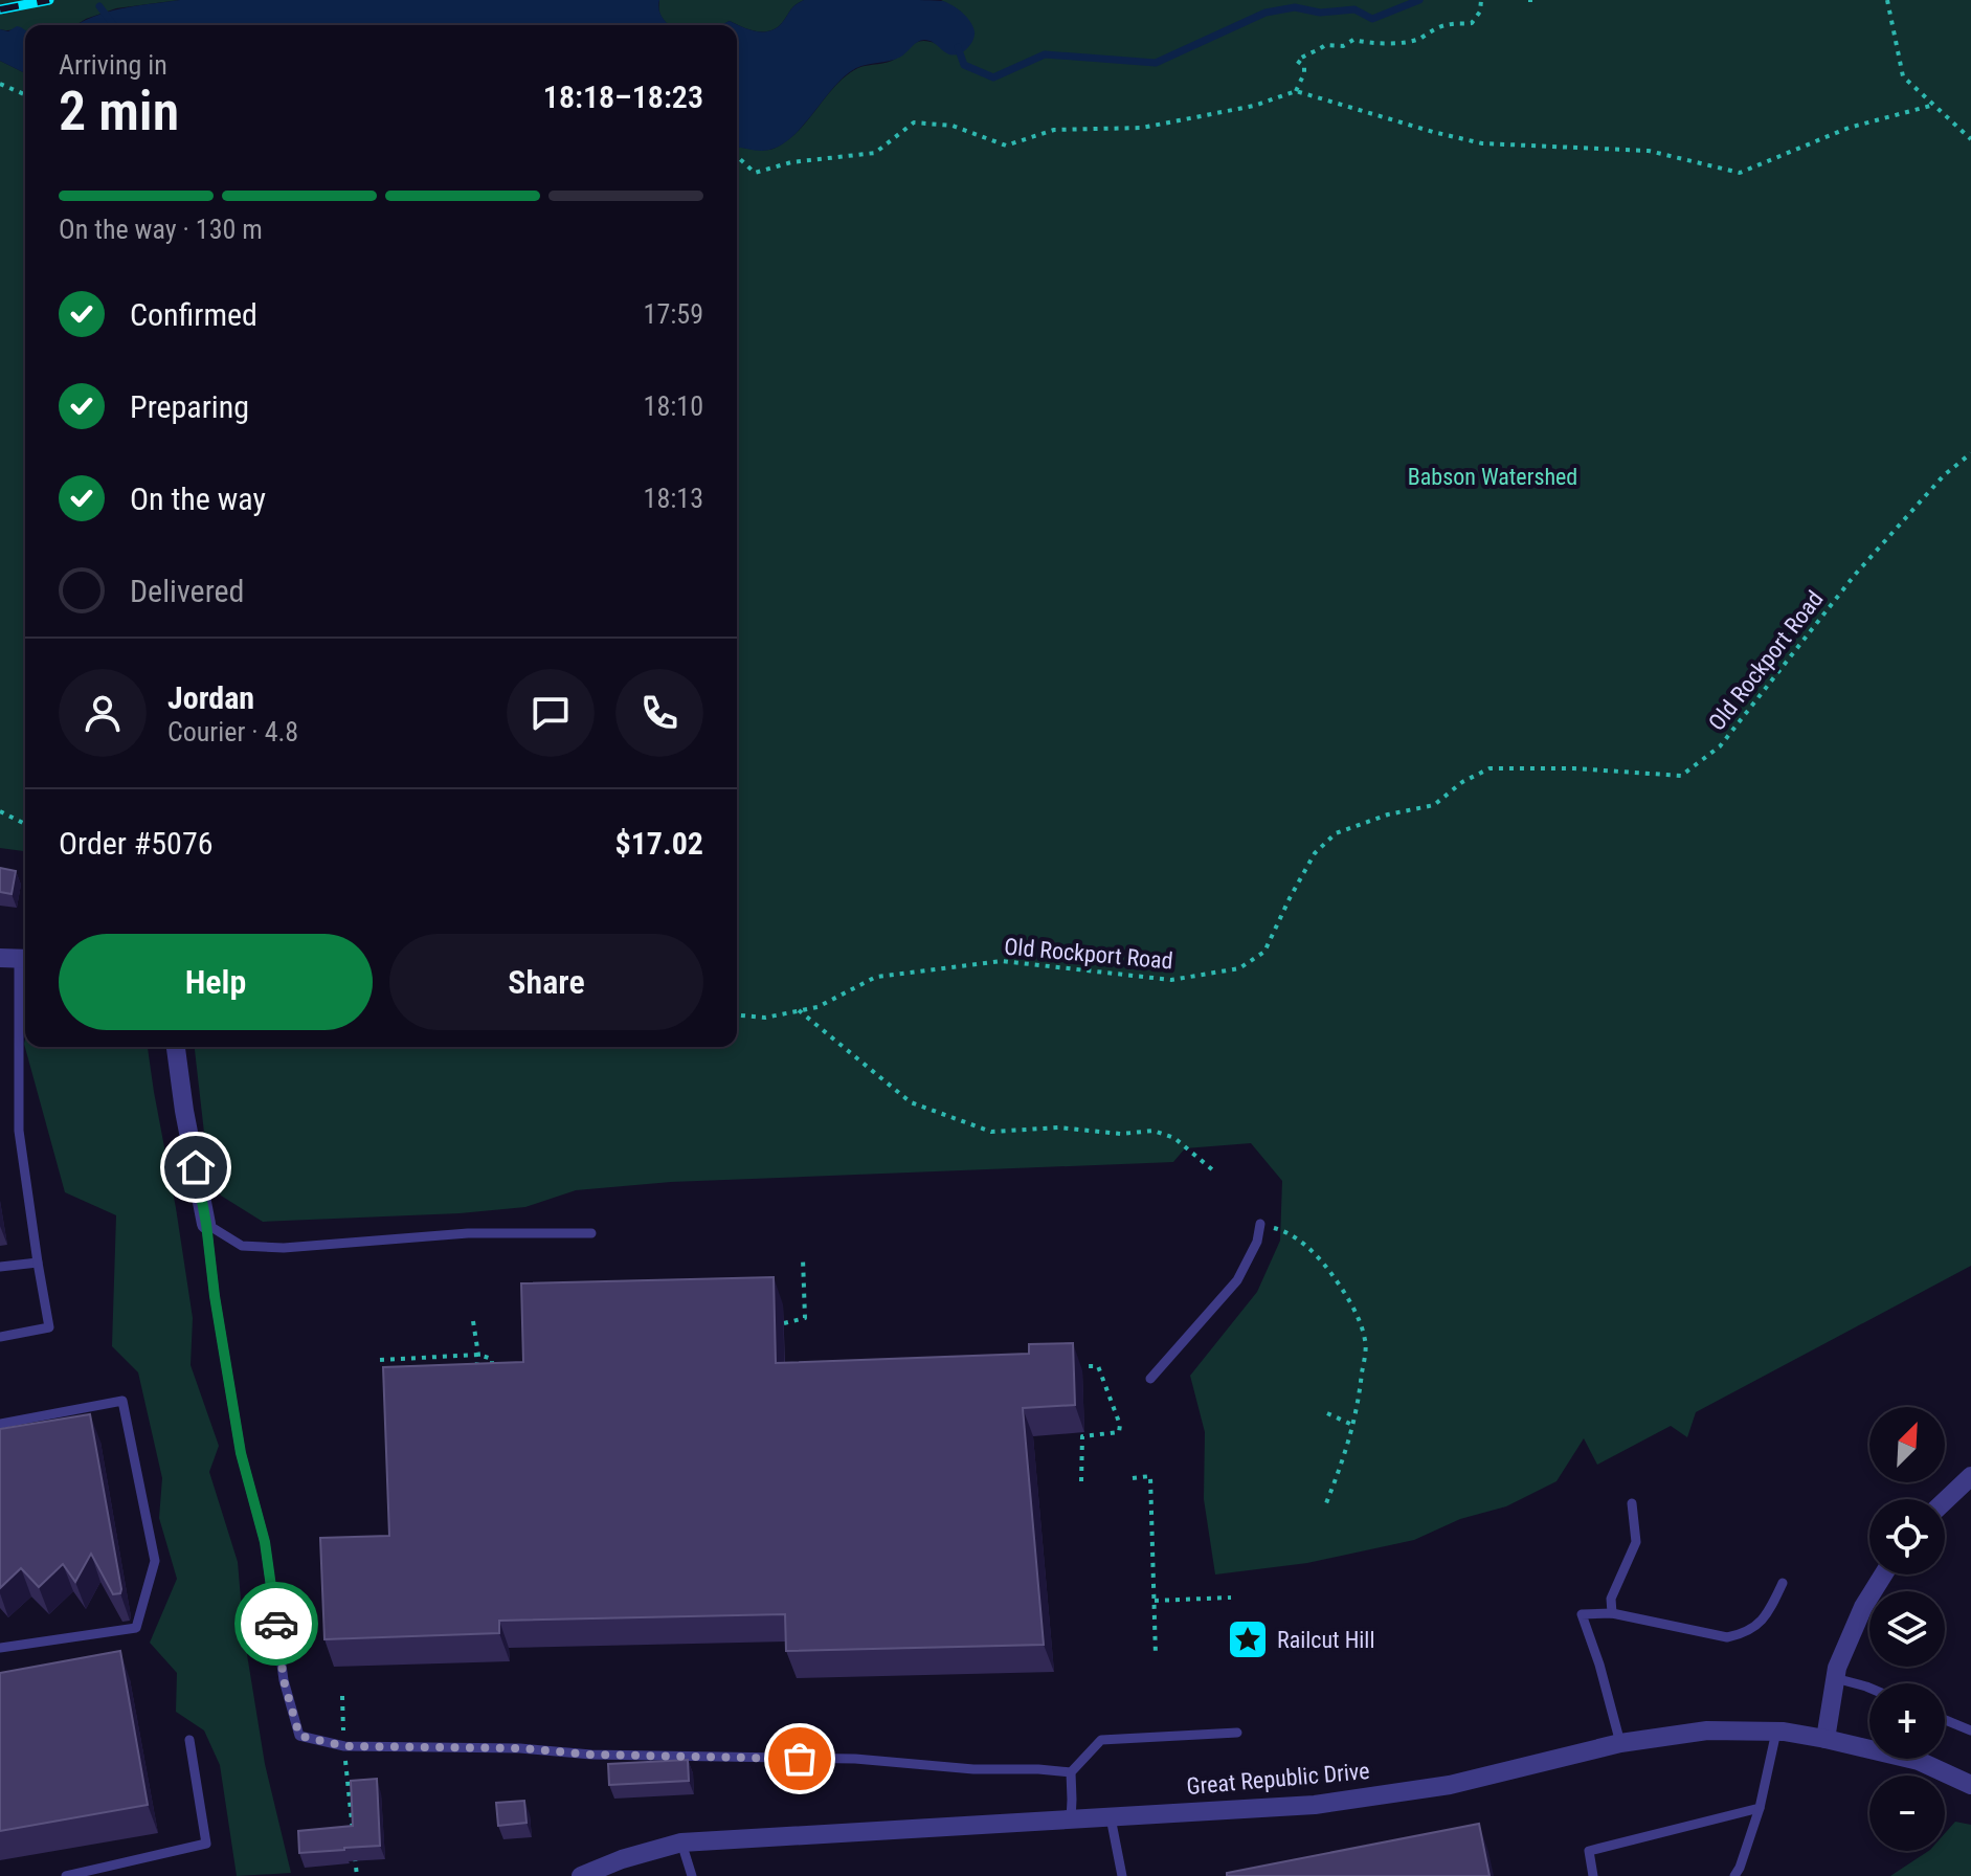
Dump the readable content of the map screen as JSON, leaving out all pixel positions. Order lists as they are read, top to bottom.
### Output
{
  "streets": {
    "street": ["Great Republic Drive"],
    "path": ["Old Rockport Road"]
  },
  "parks": ["Babson Watershed"],
  "places": {
    "place": ["Railcut Hill"]
  },
  "north": "top right",
  "page": {
    "heading": ["2 min", "Arriving in", "18:18–18:23"],
    "panel": [
      "Jordan",
      "Courier · 4.8",
      "Order #5076",
      "$17.02"
    ],
    "bar": "On the way · 130 m",
    "list": [
      ["Confirmed", "17:59"],
      ["Preparing", "18:10"],
      ["On the way", "18:13"],
      "Delivered"
    ],
    "buttons": ["Help", "Share"],
    "map_buttons": ["+", "−"]
  }
}
